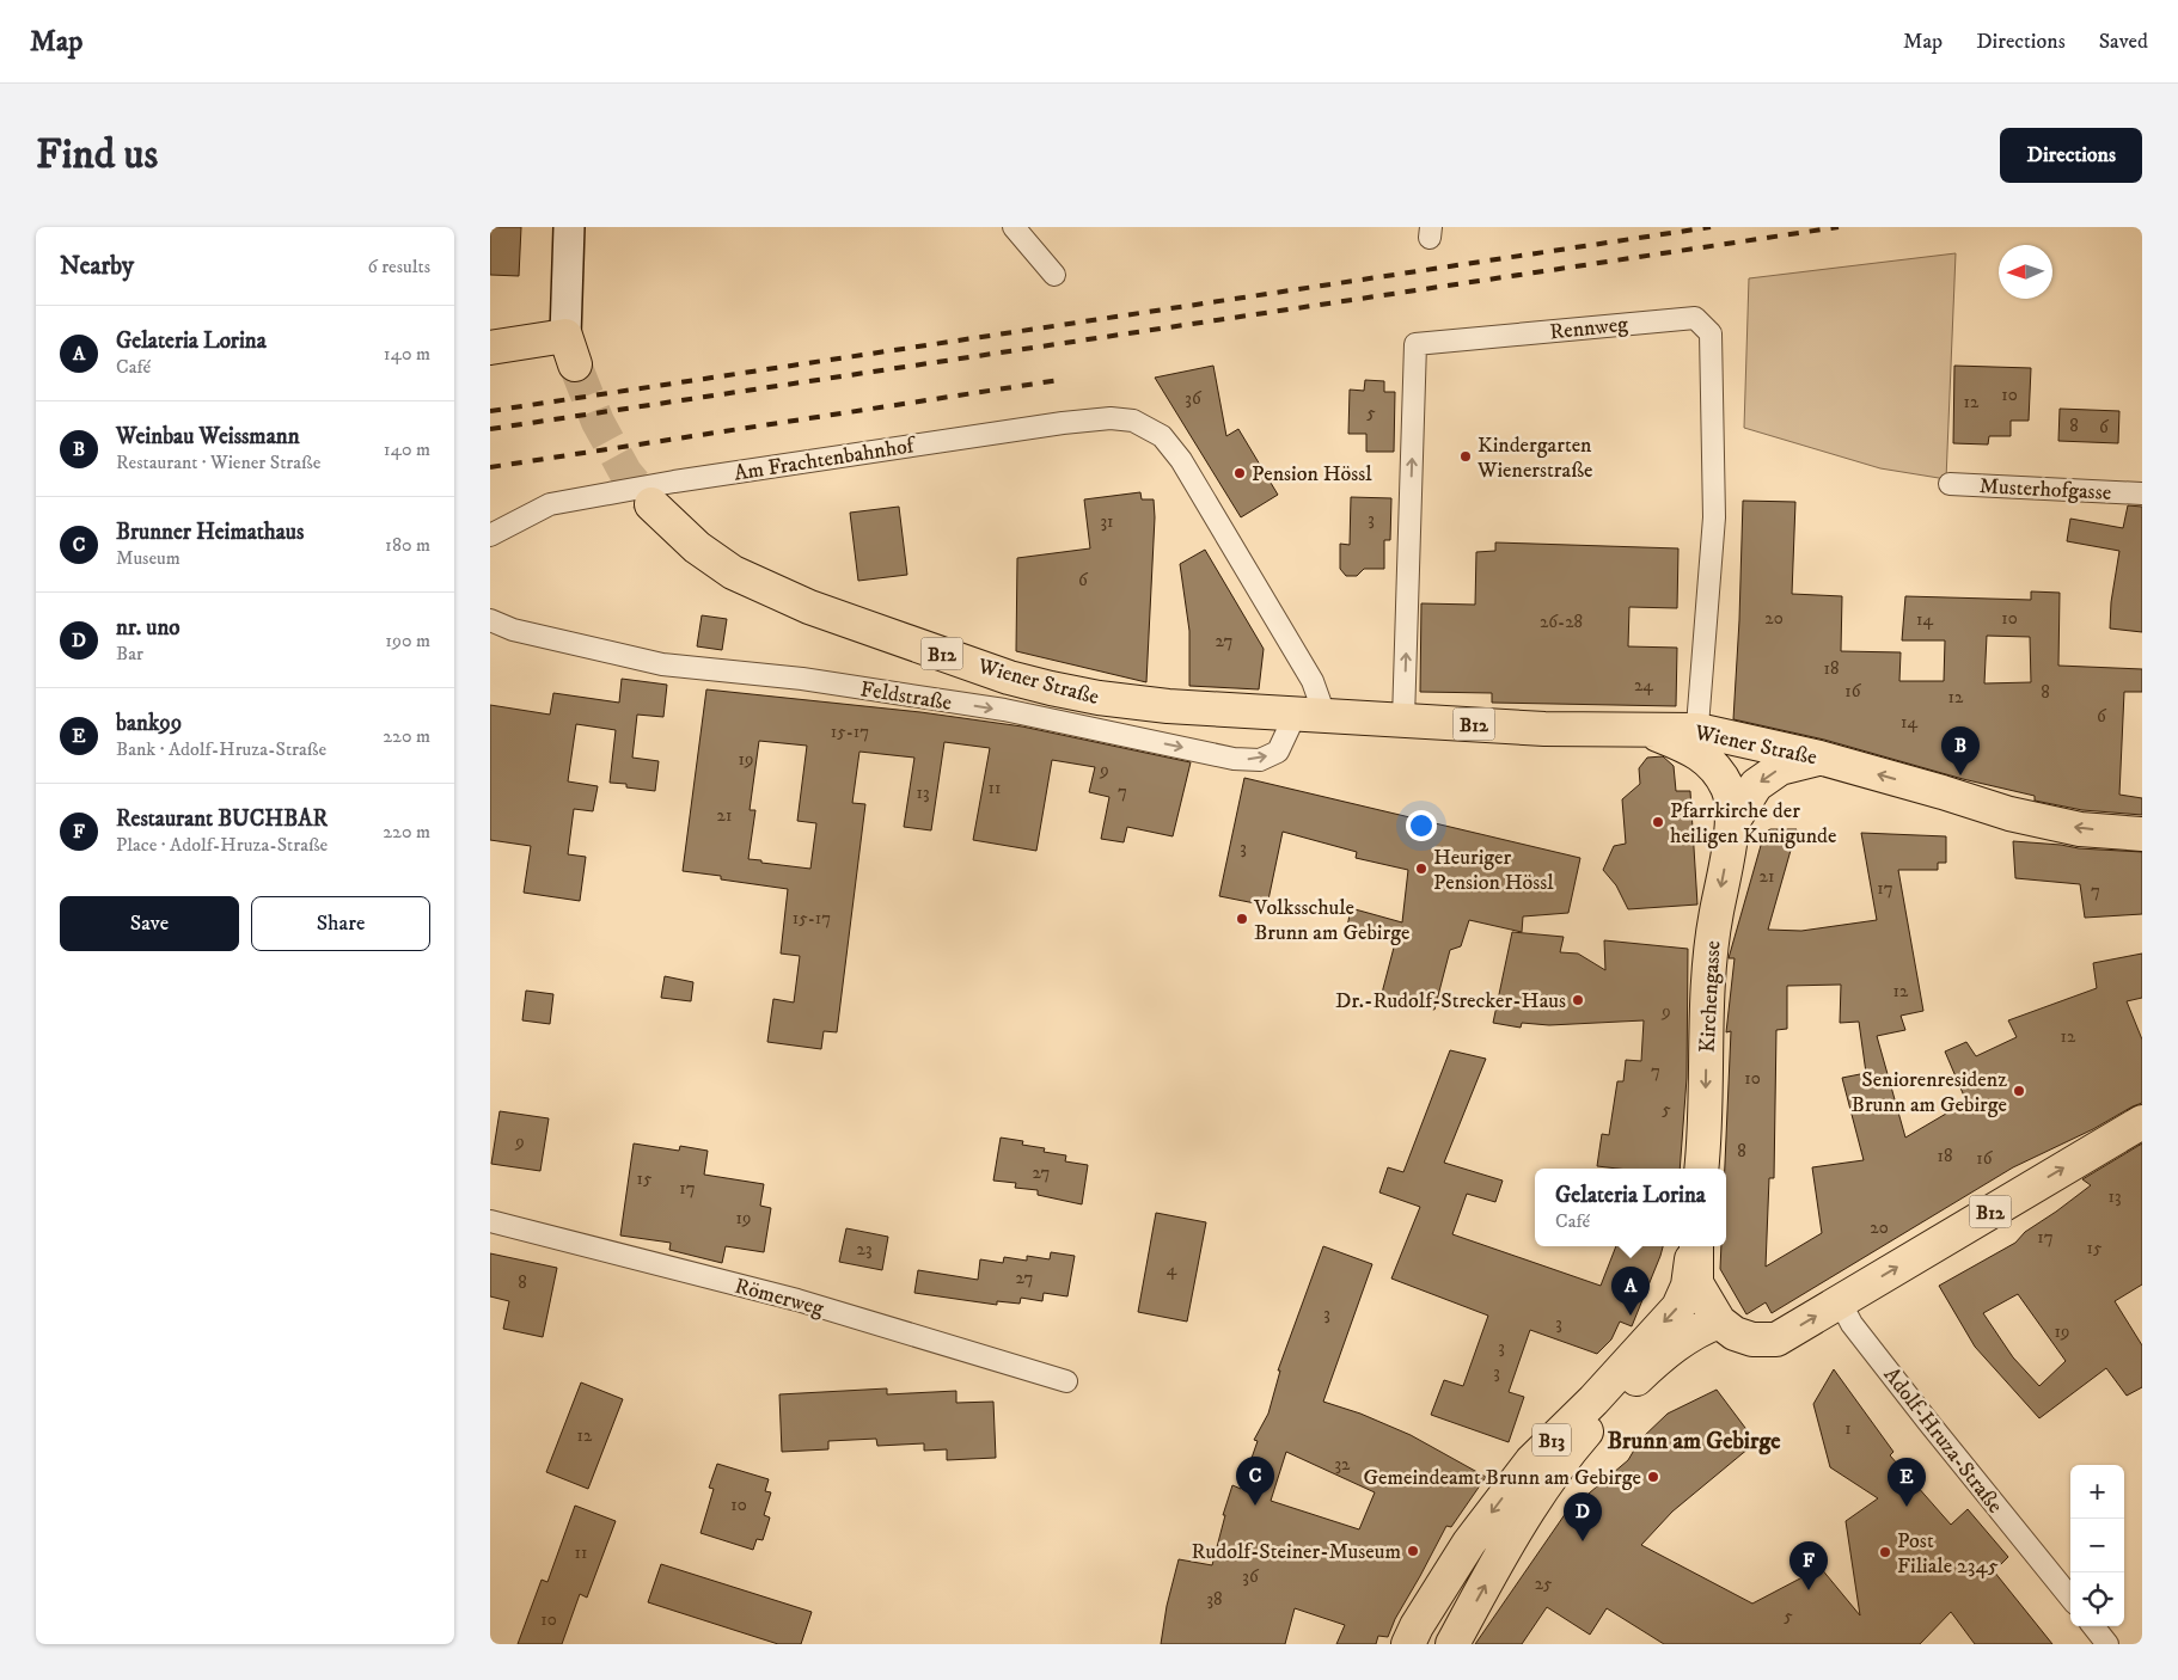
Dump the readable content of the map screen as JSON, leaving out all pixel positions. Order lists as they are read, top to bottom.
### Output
{
  "streets": {
    "main road": [
      "B12",
      "Wiener Straße",
      "Kirchengasse",
      "B13"
    ],
    "street": [
      "Rennweg",
      "Am Frachtenbahnhof",
      "Musterhofgasse",
      "Feldstraße",
      "Römerweg",
      "Adolf-Hruza-Straße"
    ]
  },
  "crossings": [
    ["Rennweg", "Wiener Straße"],
    ["Rennweg", "Kirchengasse"],
    ["Am Frachtenbahnhof", "Wiener Straße"],
    ["Am Frachtenbahnhof", "Feldstraße"],
    ["B12", "B13"],
    ["B12", "Adolf-Hruza-Straße"],
    ["Wiener Straße", "Feldstraße"],
    ["Wiener Straße", "Kirchengasse"]
  ],
  "one_way": ["Feldstraße", "Kirchengasse"],
  "districts": ["Brunn am Gebirge"],
  "places": [
    "Kindergarten Wienerstraße",
    "Pension Hössl",
    "Pfarrkirche der heiligen Kunigunde",
    "Heuriger Pension Hössl",
    "Volksschule Brunn am Gebirge",
    "Dr.-Rudolf-Strecker-Haus",
    "Seniorenresidenz Brunn am Gebirge",
    "Gemeindeamt Brunn am Gebirge",
    "Rudolf-Steiner-Museum",
    "Post Filiale 2345"
  ],
  "house_numbers": [
    "10",
    "36",
    "12",
    "5",
    "8",
    "6",
    "3",
    "31",
    "6",
    "20",
    "10",
    "14",
    "26-28",
    "27",
    "18",
    "24",
    "16",
    "8",
    "12",
    "6",
    "14",
    "15-17",
    "19",
    "9",
    "11",
    "7",
    "13",
    "21",
    "3",
    "21",
    "17",
    "7",
    "15-17",
    "12",
    "9",
    "12",
    "7",
    "10",
    "5",
    "9",
    "8",
    "18",
    "16",
    "27",
    "15",
    "17",
    "13",
    "19",
    "20",
    "17",
    "15",
    "23",
    "4",
    "27",
    "8",
    "3",
    "3",
    "19",
    "3",
    "3",
    "1",
    "12",
    "32",
    "10",
    "11",
    "36",
    "25",
    "38",
    "5",
    "10"
  ],
  "north": "left",
  "page": {
    "header": "Map",
    "nav": ["Map", "Directions", "Saved"],
    "buttons": [
      "Directions",
      ["Save", "Share"]
    ],
    "title": "Find us",
    "heading": ["Nearby", "6 results"],
    "list": [
      {
        "mark": "A",
        "name": "Gelateria Lorina",
        "note": "Café",
        "value": "140 m"
      },
      {
        "mark": "B",
        "name": "Weinbau Weissmann",
        "note": "Restaurant · Wiener Straße",
        "value": "140 m"
      },
      {
        "mark": "C",
        "name": "Brunner Heimathaus",
        "note": "Museum",
        "value": "180 m"
      },
      {
        "mark": "D",
        "name": "nr. uno",
        "note": "Bar",
        "value": "190 m"
      },
      {
        "mark": "E",
        "name": "bank99",
        "note": "Bank · Adolf-Hruza-Straße",
        "value": "220 m"
      },
      {
        "mark": "F",
        "name": "Restaurant BUCHBAR",
        "note": "Place · Adolf-Hruza-Straße",
        "value": "220 m"
      }
    ],
    "pins": [
      "B",
      "A",
      "C",
      "E",
      "D",
      "F"
    ],
    "popup": ["Gelateria Lorina", "Café"],
    "map_buttons": ["+", "−"]
  }
}
